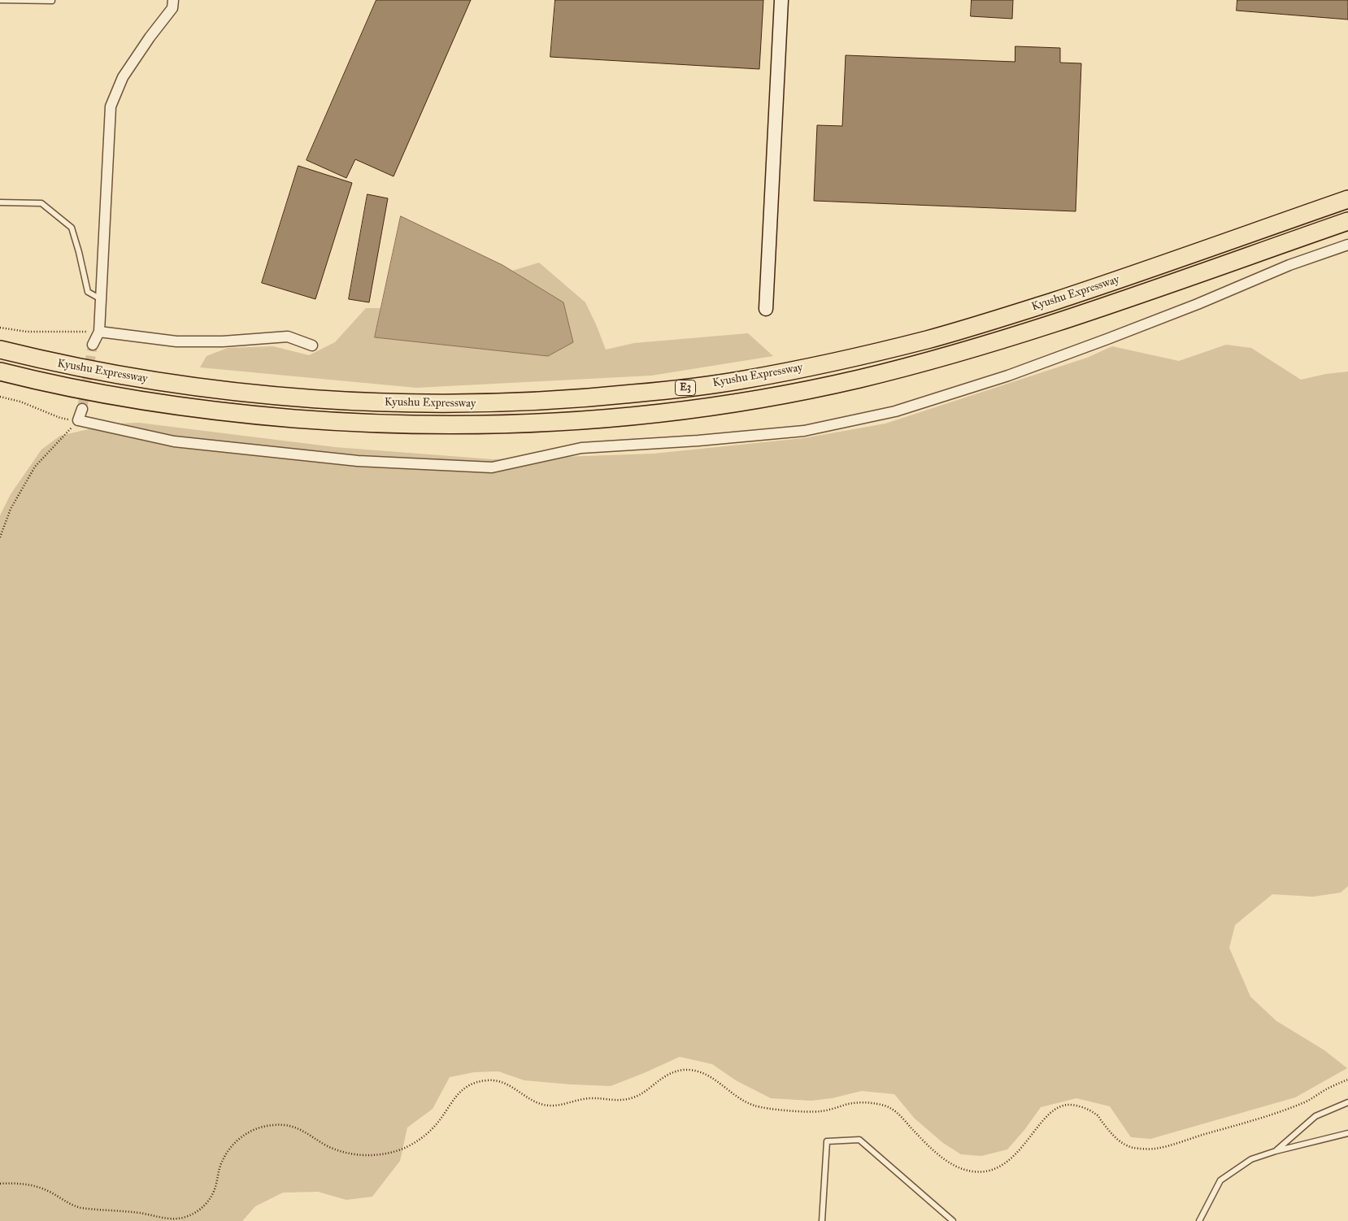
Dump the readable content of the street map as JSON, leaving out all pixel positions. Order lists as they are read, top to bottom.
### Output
{
  "streets": {
    "highway": ["Kyushu Expressway", "E3"]
  }
}
